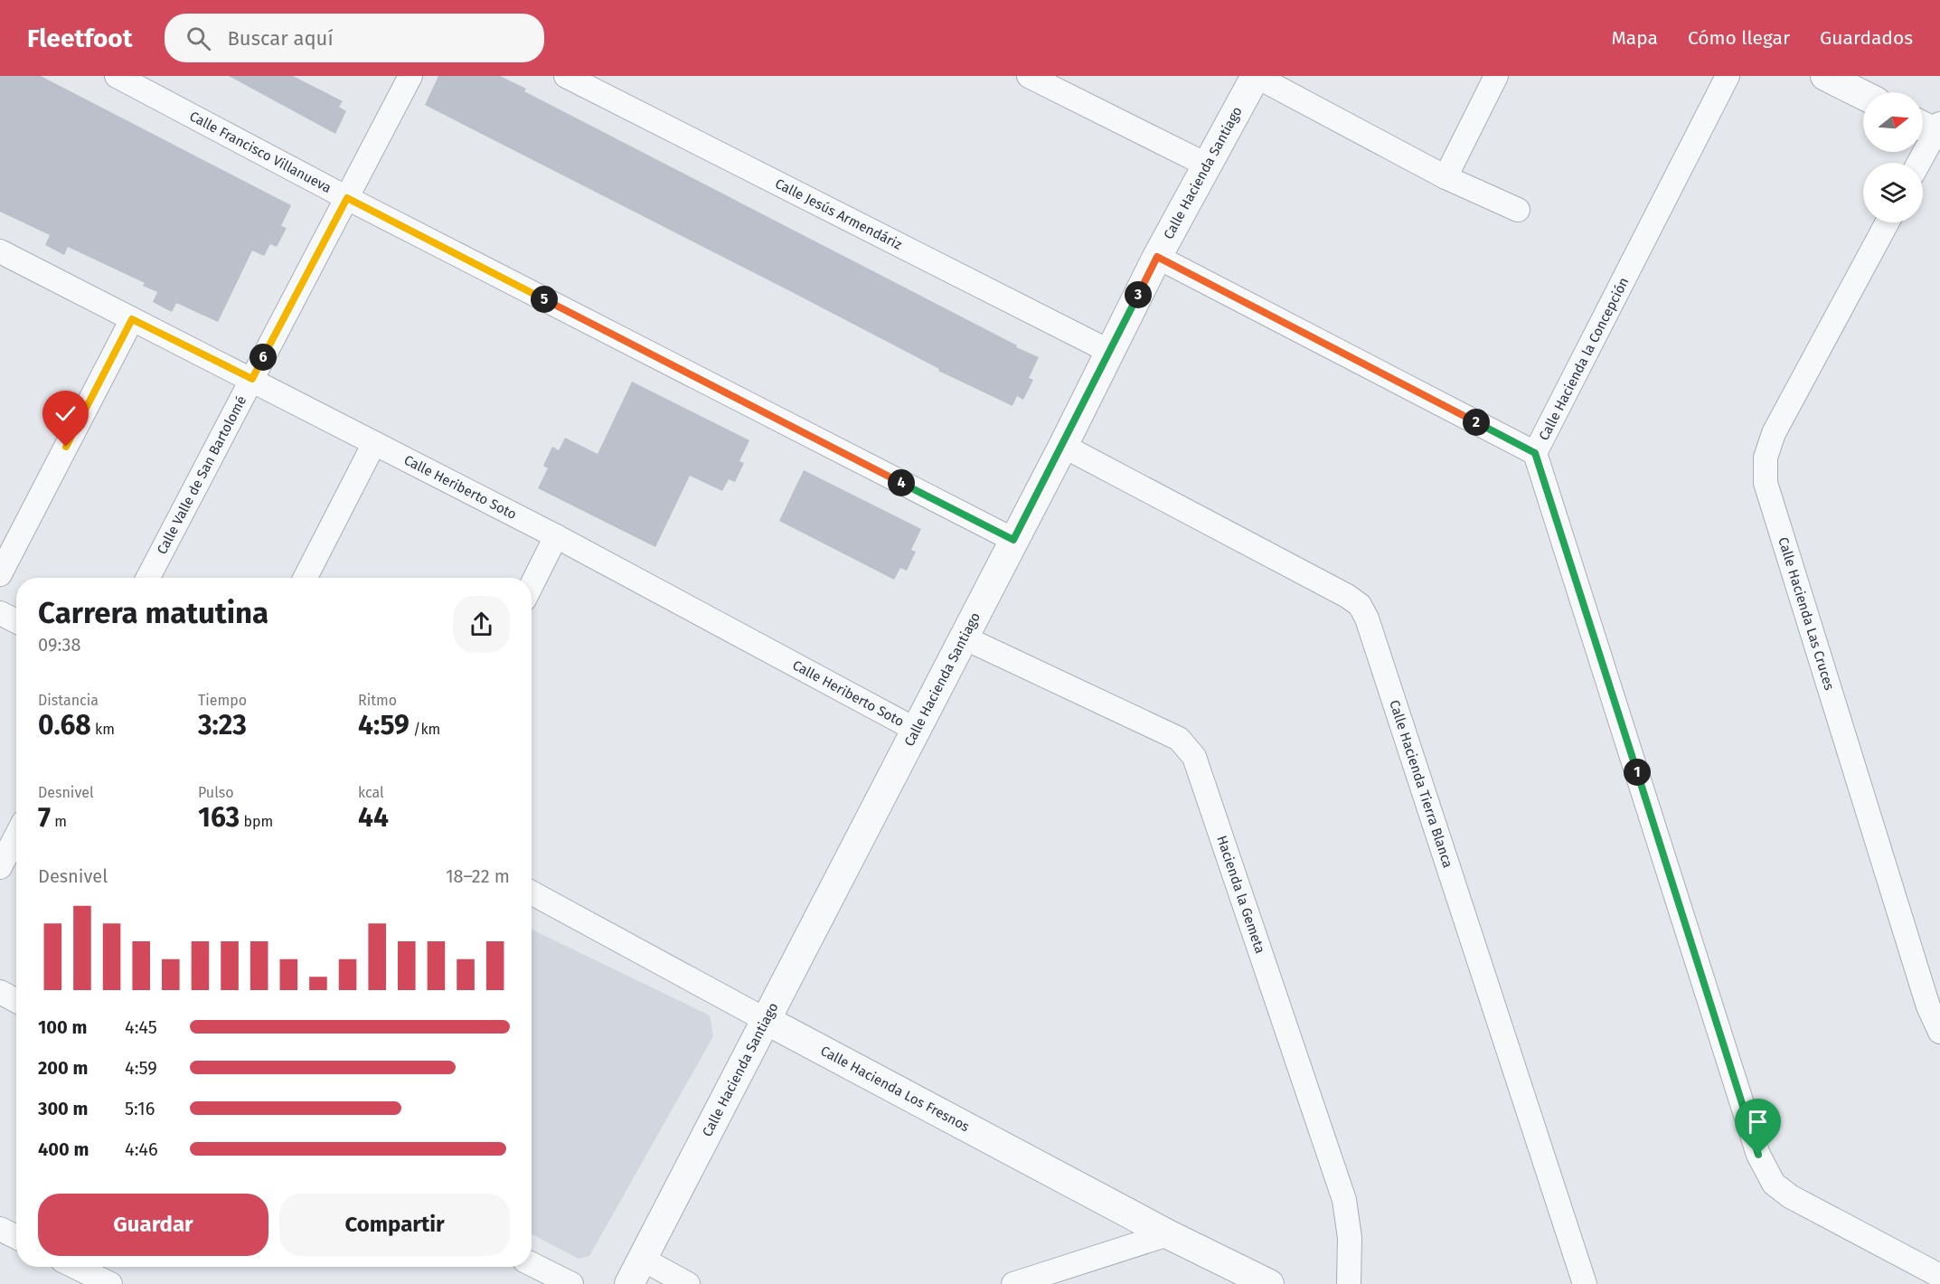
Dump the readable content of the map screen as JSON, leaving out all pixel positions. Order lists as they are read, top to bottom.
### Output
{
  "streets": {
    "street": [
      "Calle Francisco Villanueva",
      "Calle Hacienda Santiago",
      "Calle Jesús Armendáriz",
      "Calle Hacienda la Concepción",
      "Calle Valle de San Bartolomé",
      "Calle Heriberto Soto",
      "Calle Hacienda Las Cruces",
      "Calle Hacienda Tierra Blanca",
      "Hacienda la Gemeta",
      "Calle Hacienda Los Fresnos"
    ]
  },
  "crossings": [
    ["Calle Francisco Villanueva", "Calle Hacienda Santiago"],
    ["Calle Francisco Villanueva", "Calle Valle de San Bartolomé"],
    ["Calle Hacienda Santiago", "Calle Jesús Armendáriz"],
    ["Calle Hacienda Santiago", "Calle Heriberto Soto"],
    ["Calle Hacienda Santiago", "Calle Hacienda Tierra Blanca"],
    ["Calle Hacienda Santiago", "Hacienda la Gemeta"],
    ["Calle Hacienda Santiago", "Calle Hacienda Los Fresnos"],
    ["Calle Valle de San Bartolomé", "Calle Heriberto Soto"]
  ],
  "north": "right",
  "page": {
    "header": "Fleetfoot",
    "search": "Buscar aquí",
    "nav": ["Mapa", "Cómo llegar", "Guardados"],
    "pins": [
      "3",
      "5",
      "6",
      "2",
      "4",
      "1"
    ],
    "heading": ["Carrera matutina", "09:38"],
    "stats": [
      ["Distancia", "0.68 km"],
      ["Tiempo", "3:23"],
      ["Ritmo", "4:59 /km"],
      ["Desnivel", "7 m"],
      ["Pulso", "163 bpm"],
      ["kcal", "44"]
    ],
    "chart": ["Desnivel", "18–22 m"],
    "list": [
      {
        "name": "100 m",
        "note": "4:45"
      },
      {
        "name": "200 m",
        "note": "4:59"
      },
      {
        "name": "300 m",
        "note": "5:16"
      },
      {
        "name": "400 m",
        "note": "4:46"
      }
    ],
    "buttons": ["Guardar", "Compartir"]
  }
}
